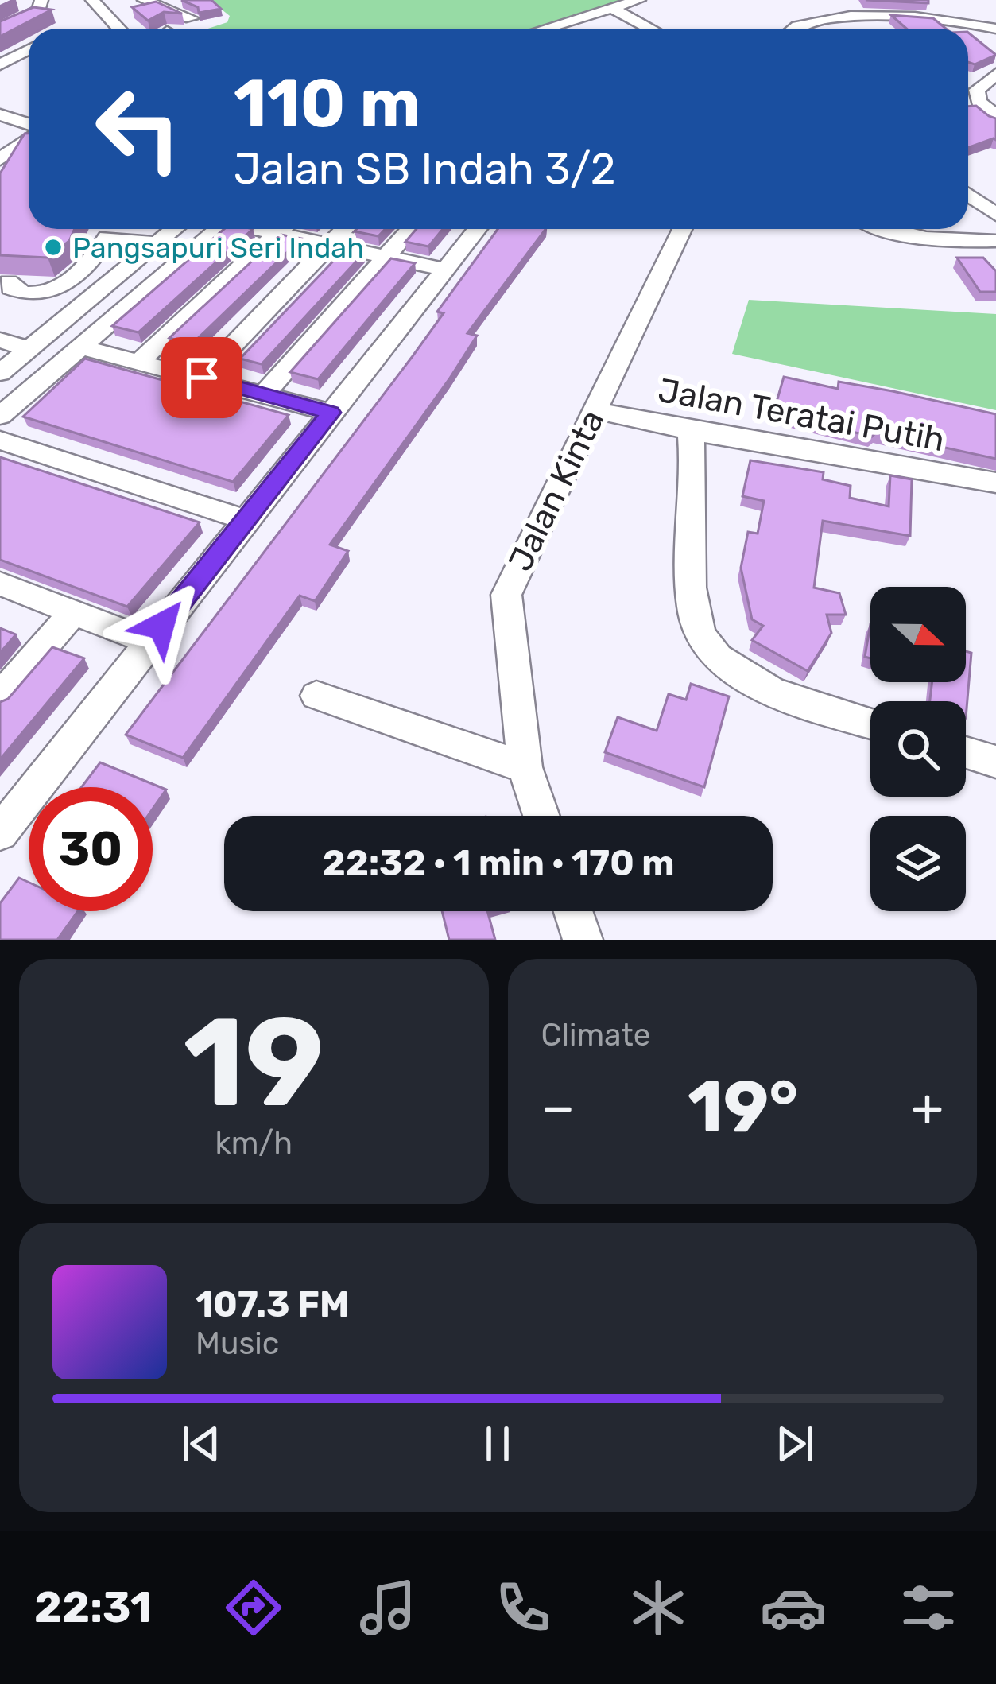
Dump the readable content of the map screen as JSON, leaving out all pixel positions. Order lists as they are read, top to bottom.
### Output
{
  "streets": {
    "street": ["Jalan Teratai Putih", "Jalan Kinta"]
  },
  "crossings": [
    ["Jalan Teratai Putih", "Jalan Kinta"]
  ],
  "places": ["Pangsapuri Seri Indah"],
  "north": "right",
  "page": {
    "turn": ["110 m", "Jalan SB Indah 3/2"],
    "limit": "30",
    "trip": "22:32 · 1 min · 170 m",
    "tile": [
      ["19", "km/h"],
      "Climate"
    ],
    "heat": ["−", "19°", "+"],
    "song": ["107.3 FM", "Music"],
    "tabs": "22:31"
  }
}
